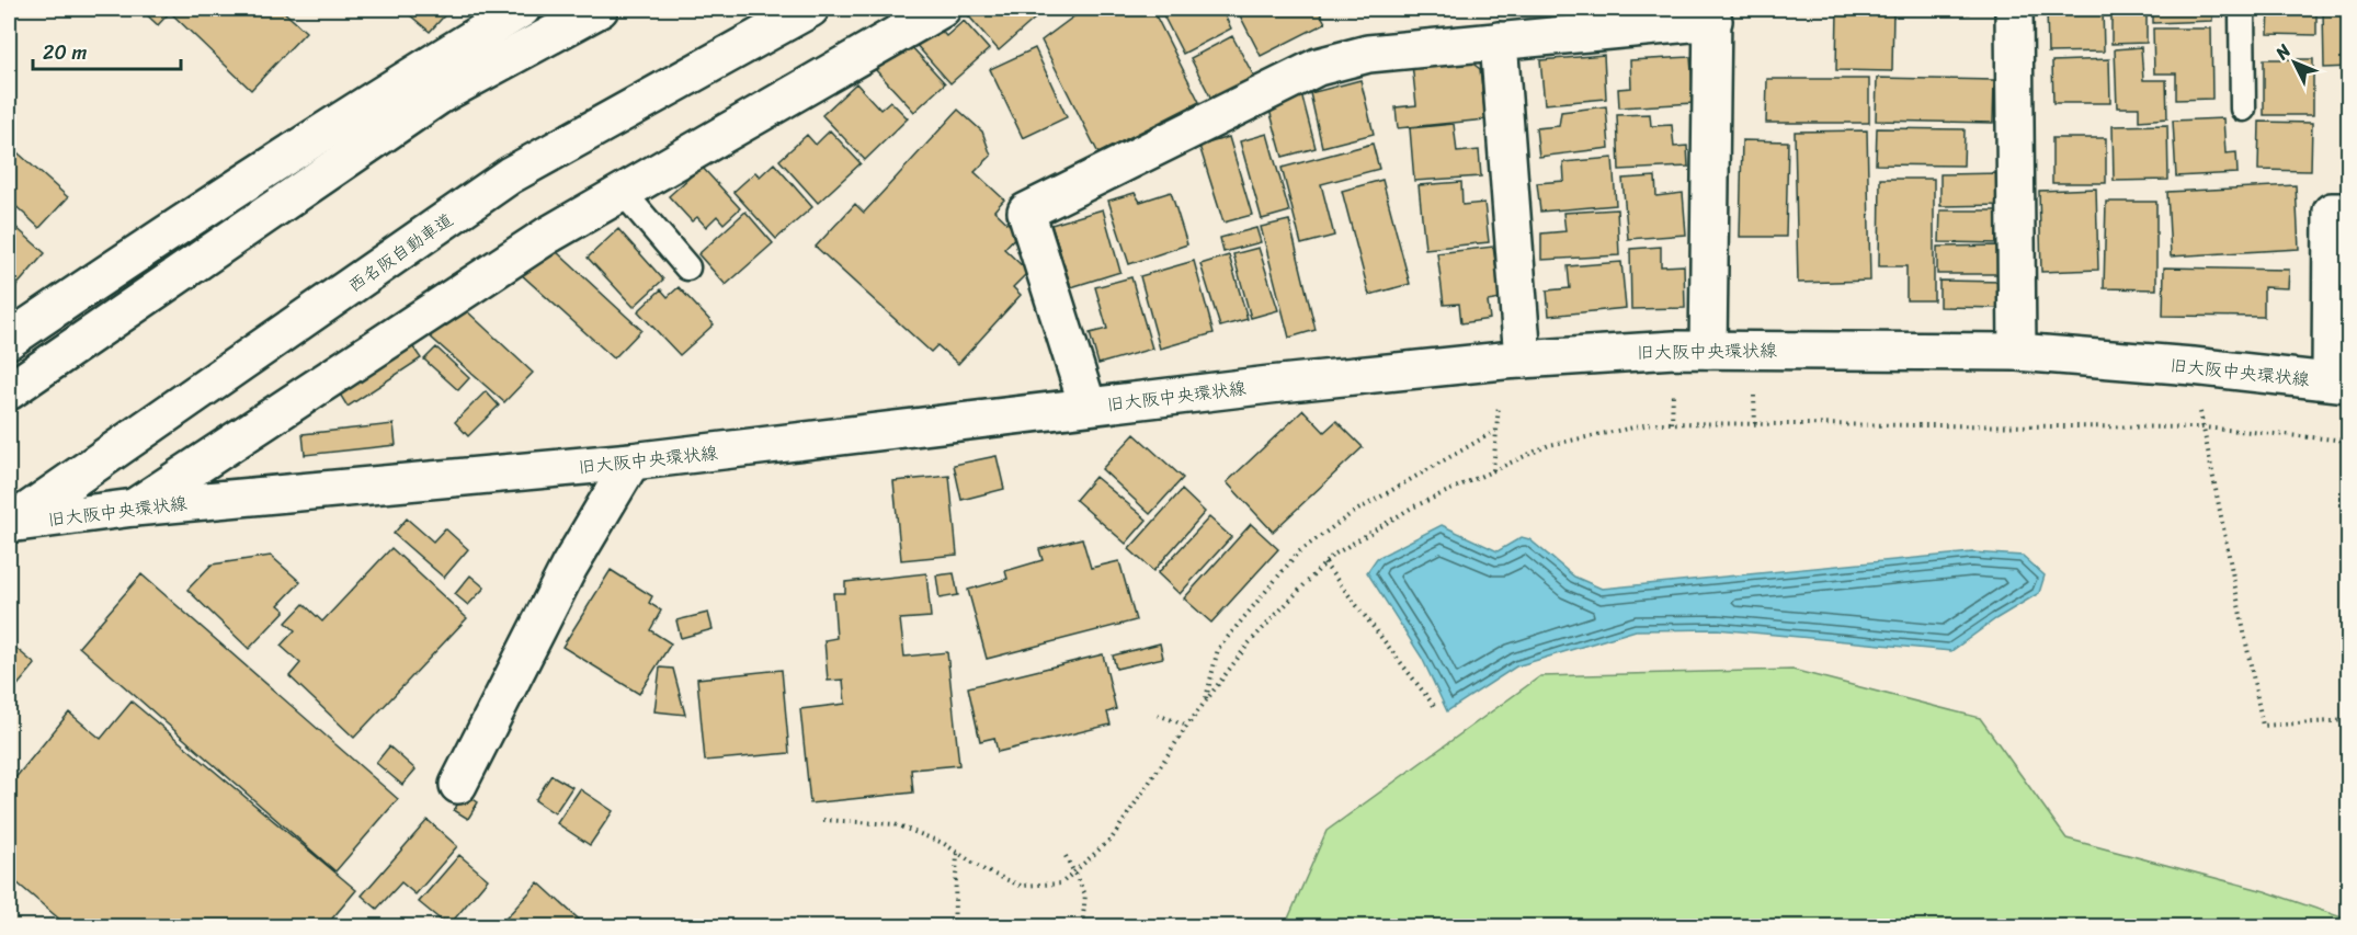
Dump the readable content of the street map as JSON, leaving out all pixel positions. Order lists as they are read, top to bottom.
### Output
{
  "streets": {
    "main road": ["西名阪自動車道", "旧大阪中央環状線"]
  },
  "crossings": [
    ["西名阪自動車道", "旧大阪中央環状線"]
  ],
  "scale_bar": "20 m",
  "north": "top left"
}
